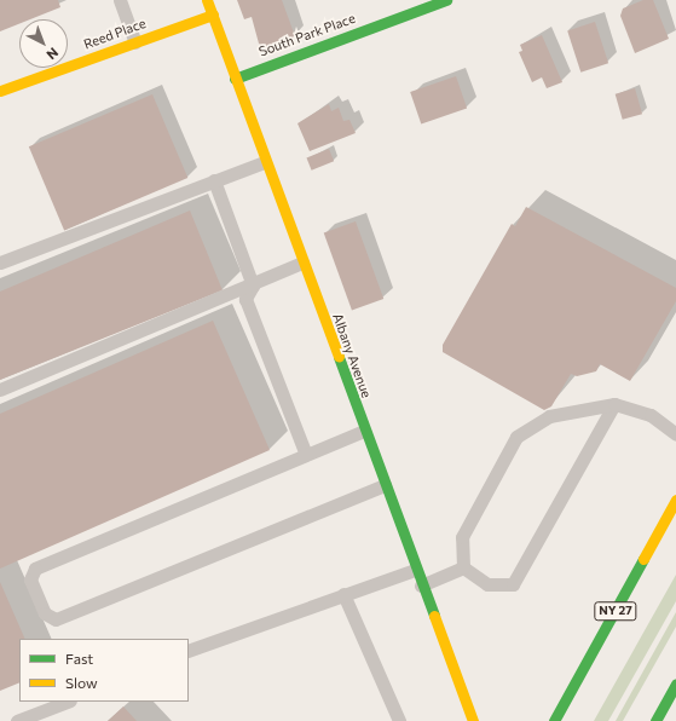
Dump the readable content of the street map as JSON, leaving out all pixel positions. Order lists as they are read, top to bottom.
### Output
{
  "streets": {
    "main road": [
      "Reed Place",
      "South Park Place",
      "Albany Avenue",
      "NY 27"
    ]
  },
  "crossings": [
    ["Reed Place", "Albany Avenue"],
    ["South Park Place", "Albany Avenue"]
  ],
  "legend": ["Fast", "Slow"],
  "north": "bottom right"
}
